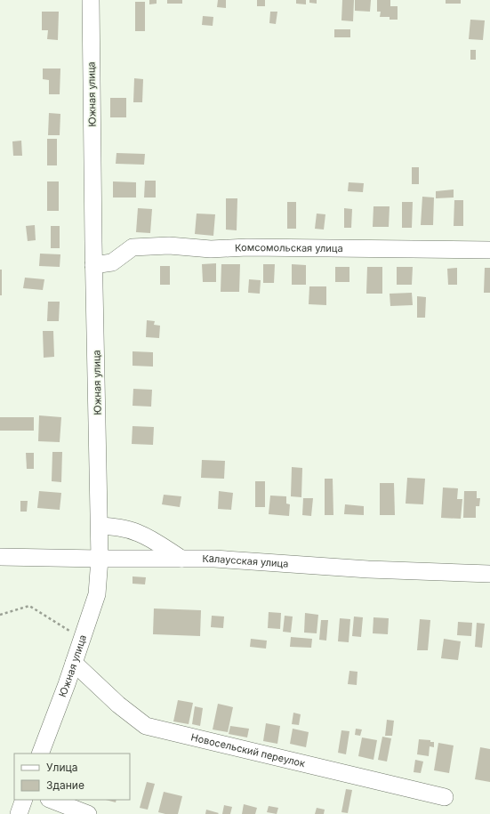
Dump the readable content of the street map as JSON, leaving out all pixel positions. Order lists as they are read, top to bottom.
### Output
{
  "streets": {
    "street": [
      "Южная улица",
      "Комсомольская улица",
      "Калаусская улица",
      "Новосельский переулок"
    ]
  },
  "crossings": [
    ["Южная улица", "Комсомольская улица"],
    ["Южная улица", "Калаусская улица"],
    ["Южная улица", "Новосельский переулок"]
  ],
  "legend": ["Улица", "Здание"]
}
